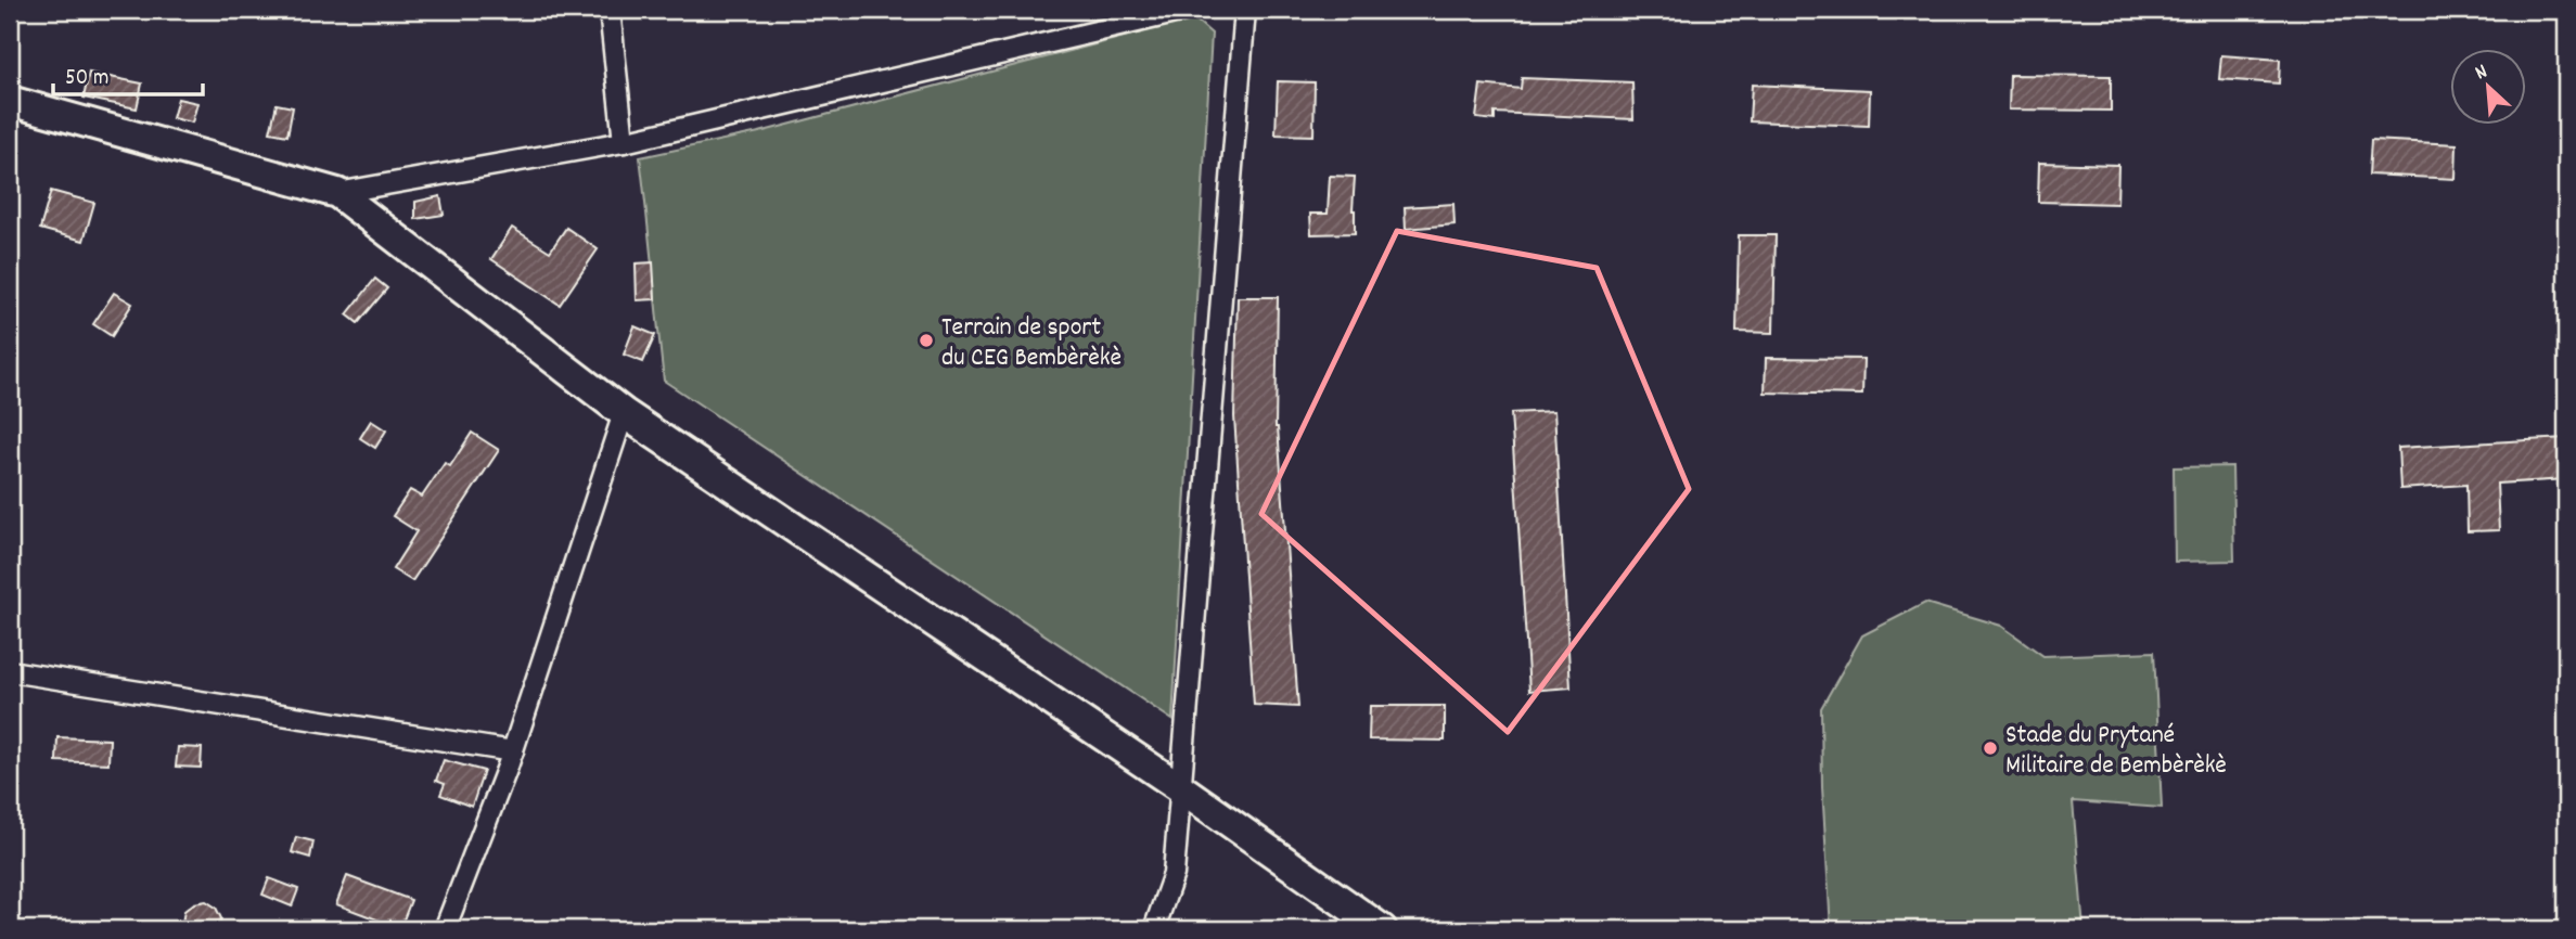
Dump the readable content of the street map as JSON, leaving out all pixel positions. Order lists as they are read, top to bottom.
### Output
{
  "places": ["Terrain de sport du CEG Bembèrèkè", "Stade du Prytané Militaire de Bembèrèkè"],
  "scale_bar": "50 m",
  "north": "top left"
}
